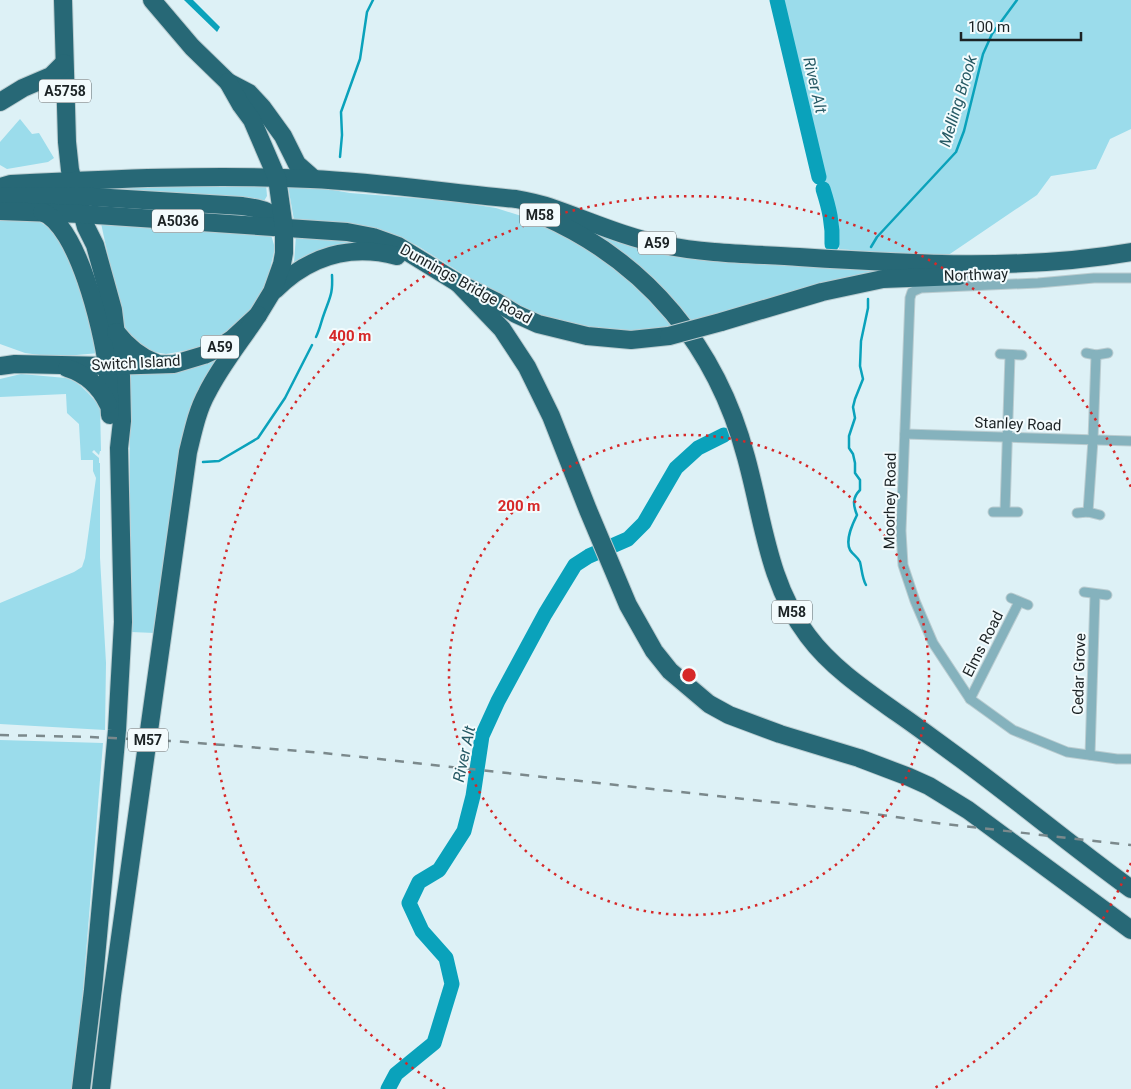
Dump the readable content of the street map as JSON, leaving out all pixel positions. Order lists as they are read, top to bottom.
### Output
{
  "streets": {
    "highway": [
      "A5758",
      "M58",
      "A5036",
      "A59",
      "Northway",
      "Dunnings Bridge Road",
      "Switch Island",
      "M57"
    ],
    "street": [
      "Stanley Road",
      "Moorhey Road",
      "Elms Road",
      "Cedar Grove"
    ]
  },
  "crossings": [
    ["A5758", "A5036"],
    ["M58", "A59"],
    ["M58", "Northway"],
    ["A5036", "Dunnings Bridge Road"],
    ["A5036", "Switch Island"],
    ["A59", "Northway"],
    ["A59", "Dunnings Bridge Road"],
    ["A59", "Switch Island"],
    ["Northway", "Dunnings Bridge Road"],
    ["Northway", "Moorhey Road"],
    ["Dunnings Bridge Road", "Switch Island"],
    ["Switch Island", "M57"],
    ["Stanley Road", "Moorhey Road"],
    ["Moorhey Road", "Elms Road"],
    ["Moorhey Road", "Cedar Grove"]
  ],
  "water": ["River Alt", "Melling Brook"],
  "scale_bar": "100 m",
  "rings": ["400 m", "200 m"]
}
